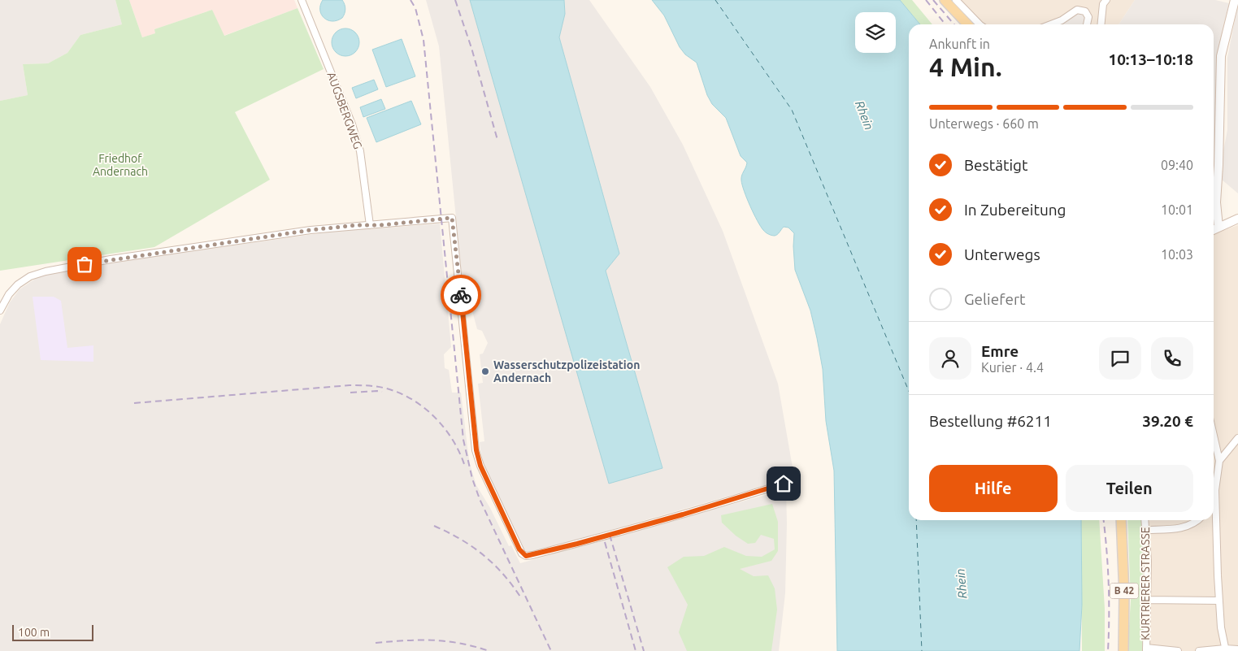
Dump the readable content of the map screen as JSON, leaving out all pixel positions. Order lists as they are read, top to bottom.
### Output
{
  "streets": {
    "main road": ["B 42"],
    "street": ["AUGSBERGWEG", "KURTRIERER STRASSE"]
  },
  "water": ["Rhein"],
  "parks": ["Friedhof Andernach"],
  "places": ["Wasserschutzpolizeistation Andernach"],
  "scale_bar": "100 m",
  "page": {
    "heading": ["4 Min.", "Ankunft in", "10:13–10:18"],
    "panel": [
      "Emre",
      "Kurier · 4.4",
      "Bestellung #6211",
      "39.20 €"
    ],
    "bar": "Unterwegs · 660 m",
    "list": [
      ["Bestätigt", "09:40"],
      ["In Zubereitung", "10:01"],
      ["Unterwegs", "10:03"],
      "Geliefert"
    ],
    "buttons": ["Hilfe", "Teilen"],
    "scale": "100 m"
  }
}
